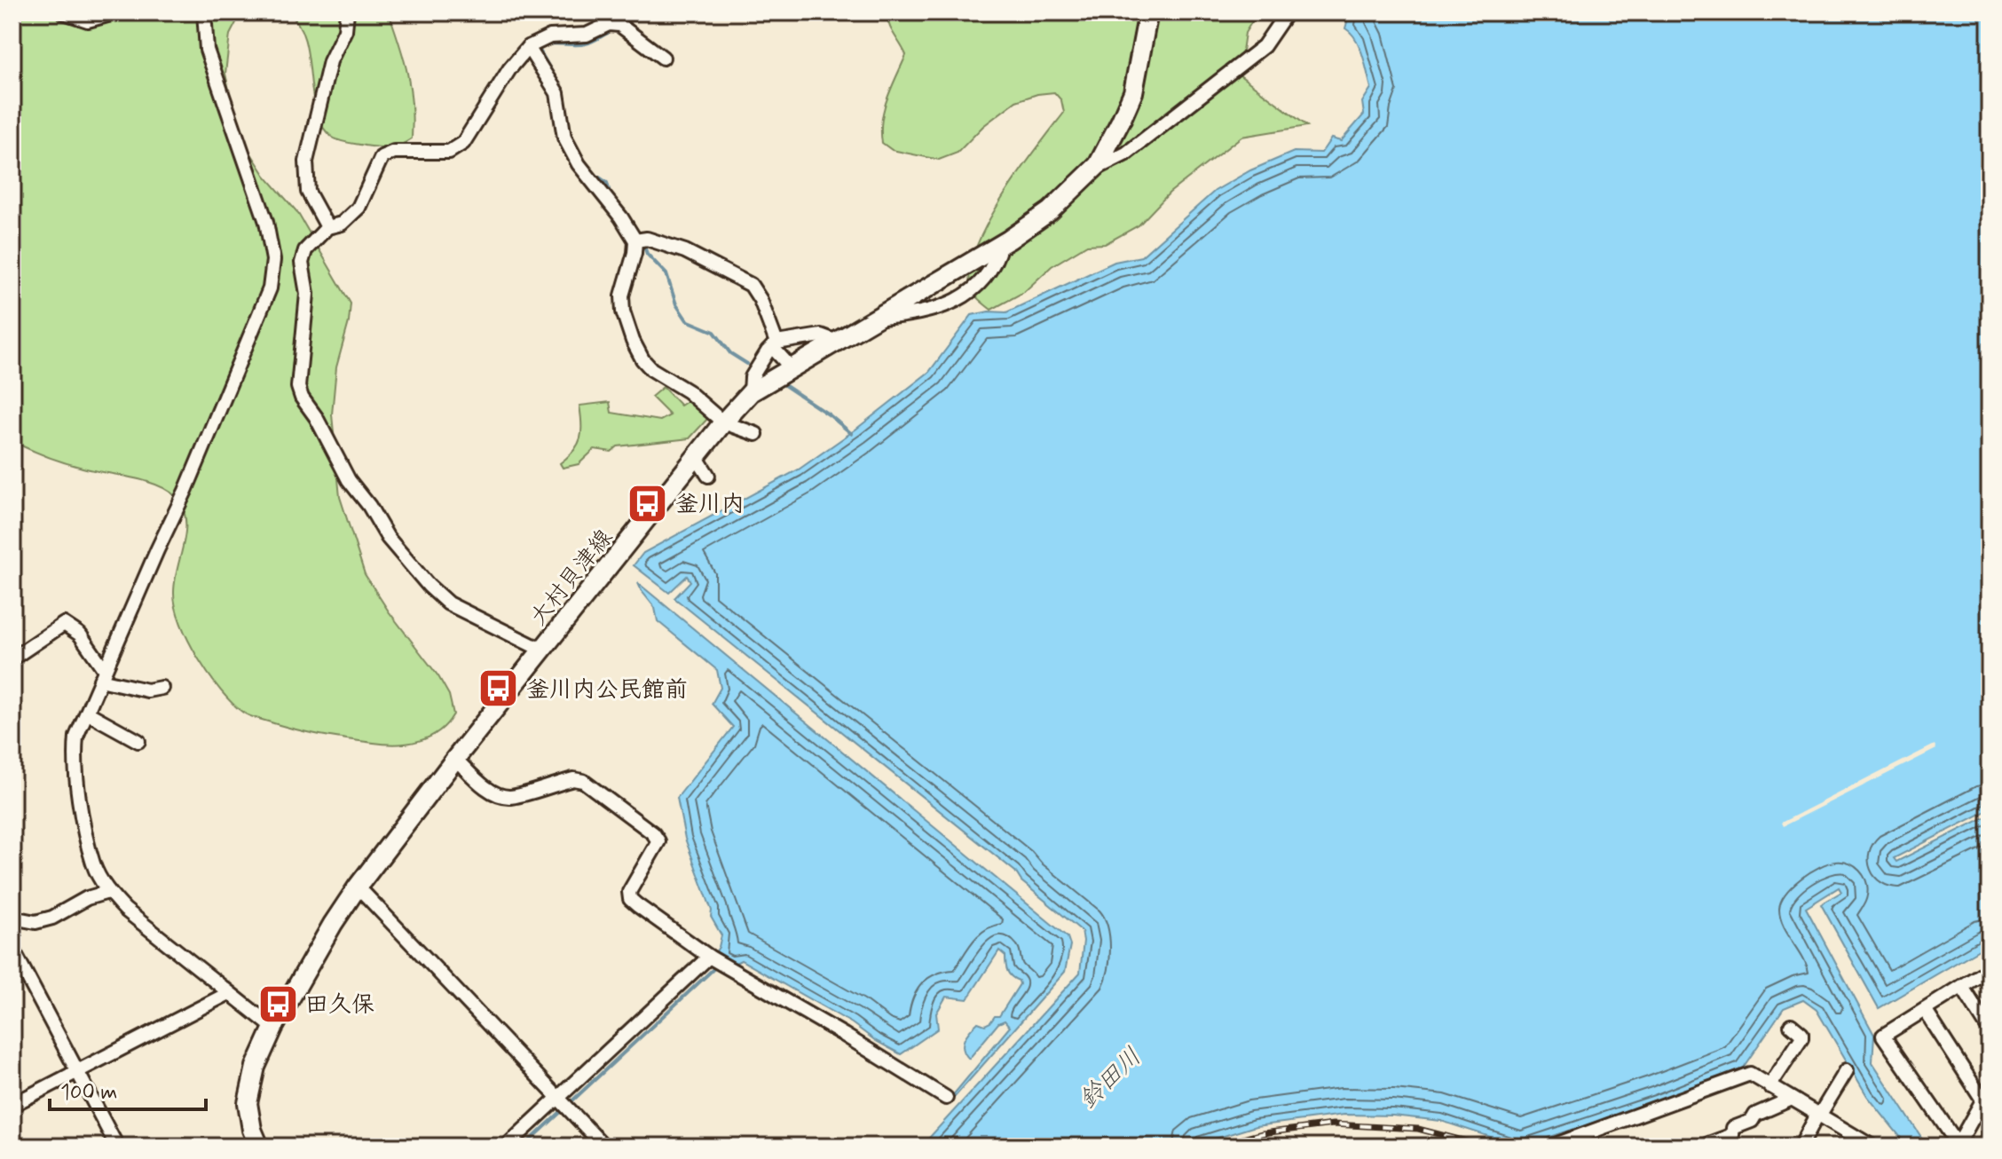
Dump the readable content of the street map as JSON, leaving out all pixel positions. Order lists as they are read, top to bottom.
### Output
{
  "streets": {
    "main road": ["大村貝津線"]
  },
  "water": ["鈴田川"],
  "places": {
    "bus stop": ["釜川内", "釜川内公民館前", "田久保"]
  },
  "scale_bar": "100 m"
}
